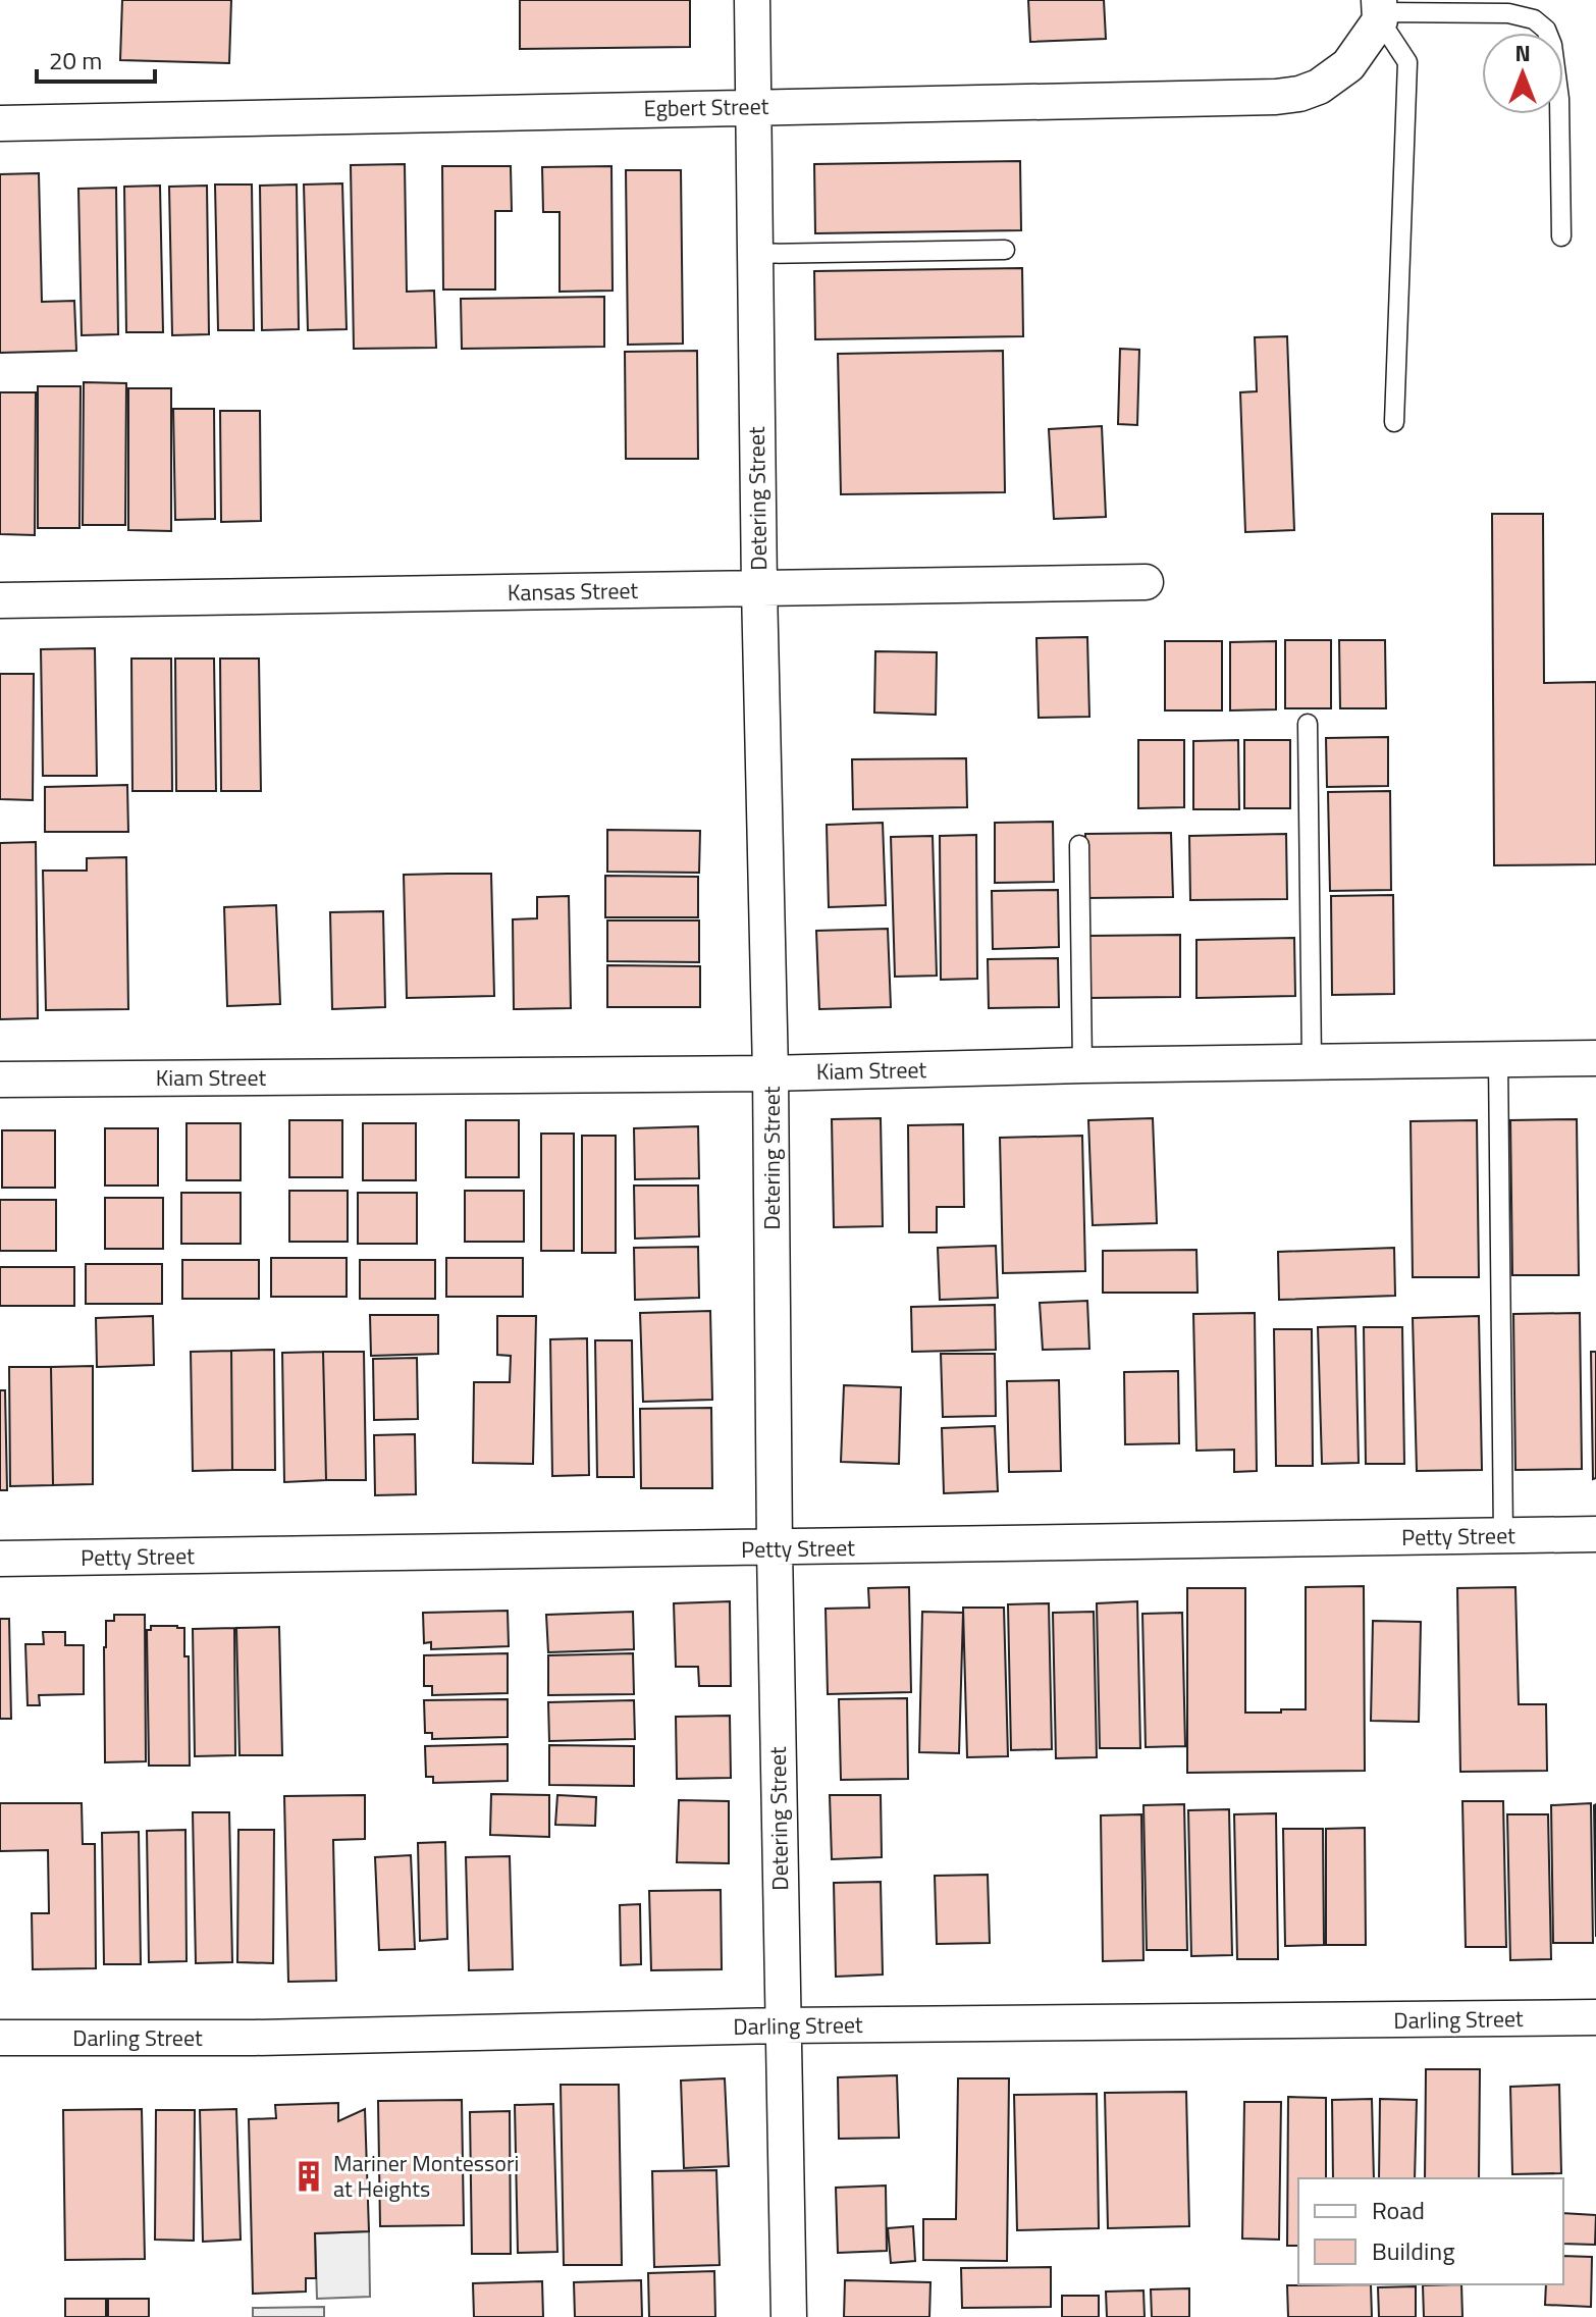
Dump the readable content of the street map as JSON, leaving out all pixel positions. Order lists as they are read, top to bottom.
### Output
{
  "streets": {
    "street": [
      "Egbert Street",
      "Detering Street",
      "Kansas Street",
      "Kiam Street",
      "Petty Street",
      "Darling Street"
    ]
  },
  "crossings": [
    ["Egbert Street", "Detering Street"],
    ["Detering Street", "Kansas Street"],
    ["Detering Street", "Kiam Street"],
    ["Detering Street", "Petty Street"],
    ["Detering Street", "Darling Street"]
  ],
  "places": {
    "building": ["Mariner Montessori at Heights"]
  },
  "legend": ["Road", "Building"],
  "scale_bar": "20 m",
  "north": "top"
}
